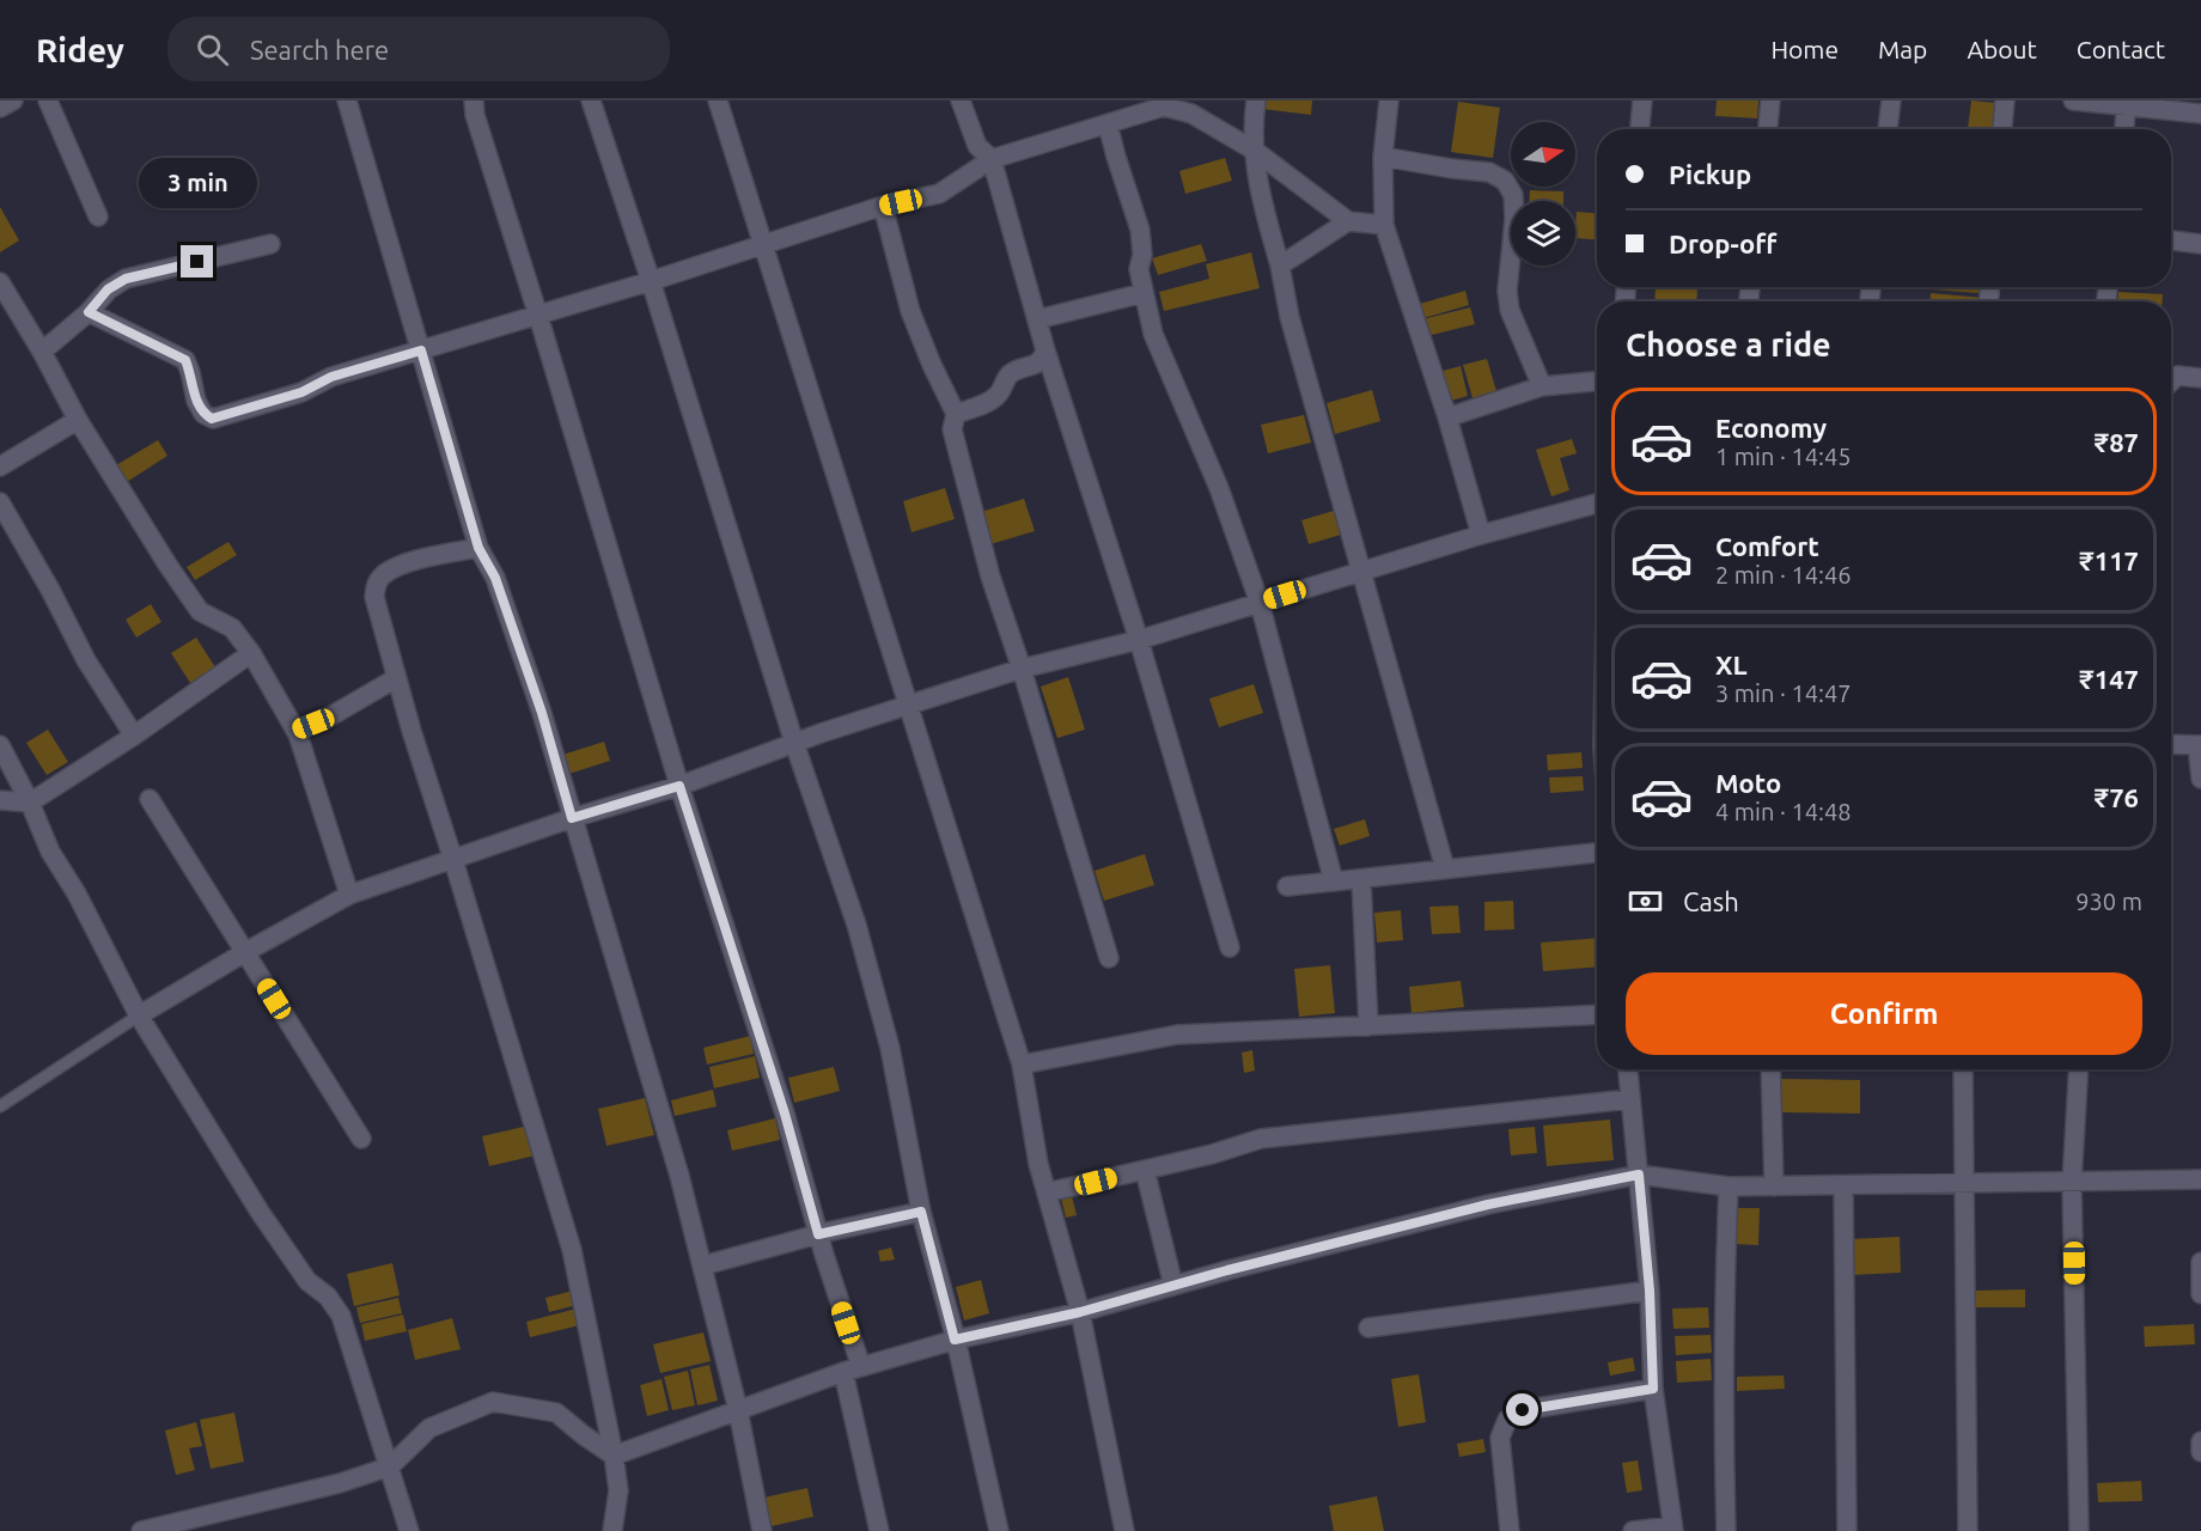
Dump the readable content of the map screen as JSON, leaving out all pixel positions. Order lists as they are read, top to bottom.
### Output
{
  "north": "right",
  "page": {
    "header": "Ridey",
    "search": "Search here",
    "nav": [
      "Home",
      "Map",
      "About",
      "Contact"
    ],
    "banner": ["Pickup", "Drop-off"],
    "bubble": "3 min",
    "heading": "Choose a ride",
    "list": [
      {
        "name": "Economy",
        "note": "1 min · 14:45",
        "value": "₹87"
      },
      {
        "name": "Comfort",
        "note": "2 min · 14:46",
        "value": "₹117"
      },
      {
        "name": "XL",
        "note": "3 min · 14:47",
        "value": "₹147"
      },
      {
        "name": "Moto",
        "note": "4 min · 14:48",
        "value": "₹76"
      }
    ],
    "pay": ["Cash", "930 m"],
    "buttons": "Confirm"
  }
}
